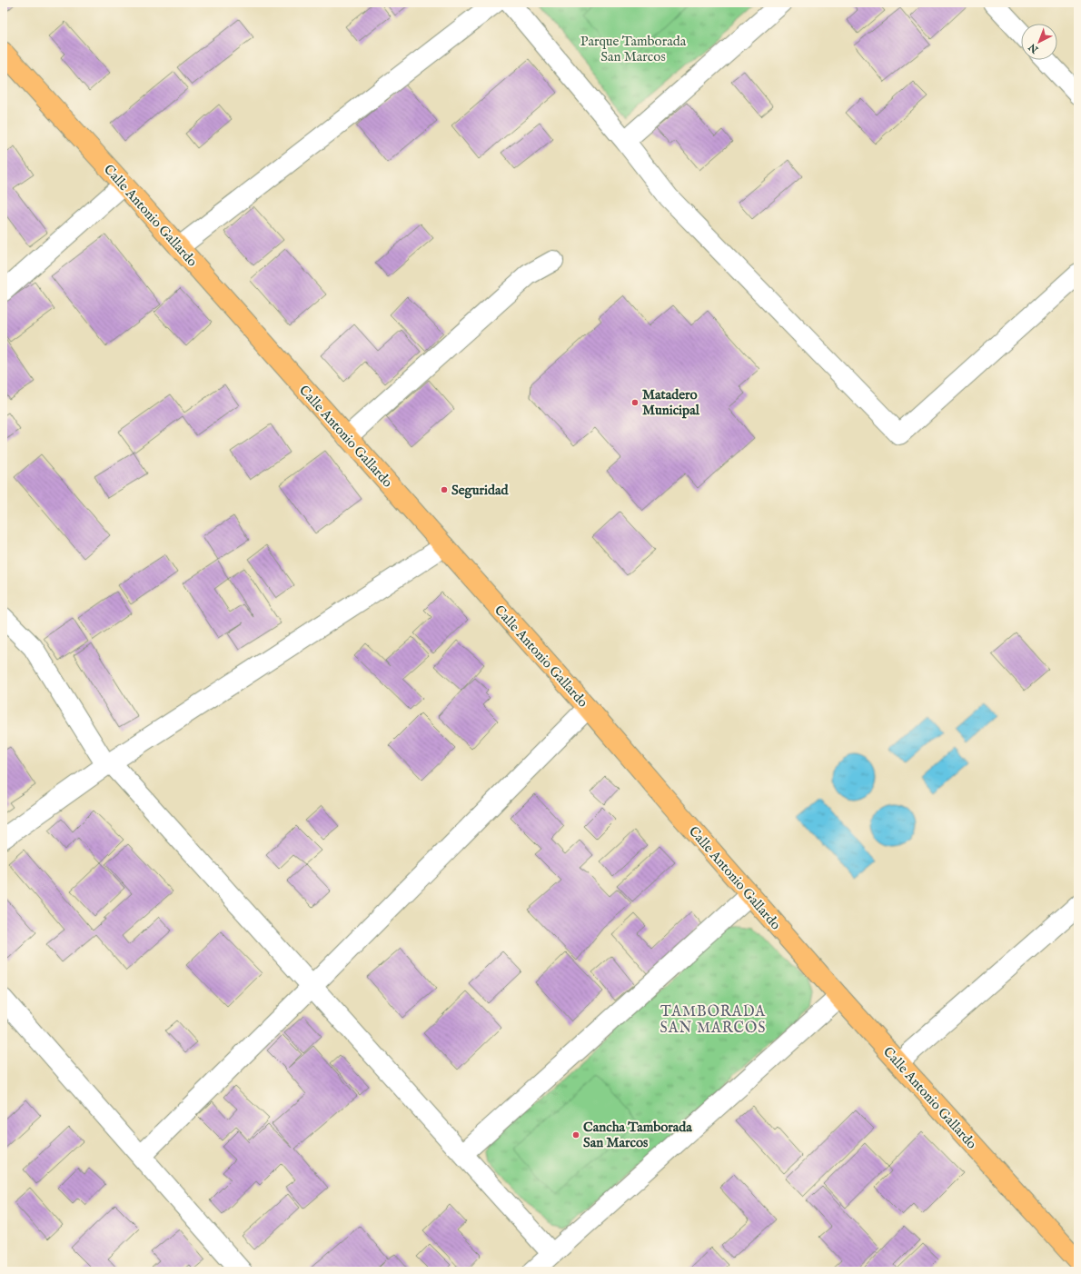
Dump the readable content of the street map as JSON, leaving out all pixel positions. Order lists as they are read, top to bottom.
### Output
{
  "streets": {
    "main road": ["Calle Antonio Gallardo"]
  },
  "districts": ["TAMBORADA SAN MARCOS"],
  "parks": ["Parque Tamborada San Marcos"],
  "places": ["Matadero Municipal", "Seguridad", "Cancha Tamborada San Marcos"],
  "north": "bottom left"
}
